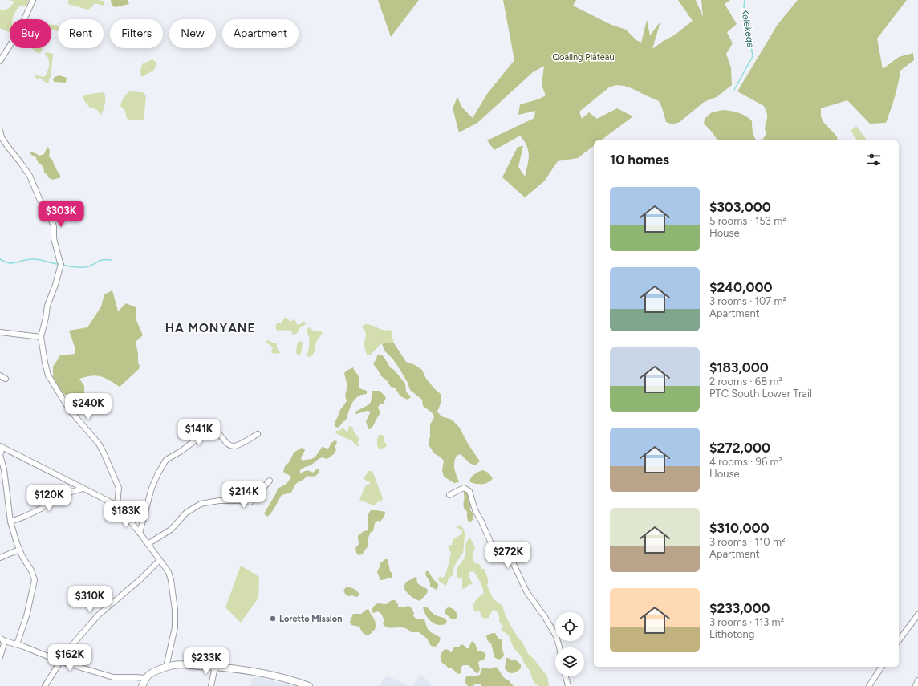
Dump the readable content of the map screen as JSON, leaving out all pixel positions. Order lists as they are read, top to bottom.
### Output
{
  "districts": ["HA MONYANE"],
  "water": ["Kelekeqe"],
  "parks": ["Qoaling Plateau"],
  "places": ["Loretto Mission"],
  "page": {
    "chip": [
      "Buy",
      "Rent",
      "Filters",
      "New",
      "Apartment"
    ],
    "heading": "10 homes",
    "list": [
      {
        "name": "$303,000",
        "note": "5 rooms · 153 m² · House"
      },
      {
        "name": "$240,000",
        "note": "3 rooms · 107 m² · Apartment"
      },
      {
        "name": "$183,000",
        "note": "2 rooms · 68 m² · PTC South Lower Trail"
      },
      {
        "name": "$272,000",
        "note": "4 rooms · 96 m² · House"
      },
      {
        "name": "$310,000",
        "note": "3 rooms · 110 m² · Apartment"
      },
      {
        "name": "$233,000",
        "note": "3 rooms · 113 m² · Lithoteng"
      }
    ],
    "price": [
      "$303K",
      "$240K",
      "$141K",
      "$214K",
      "$120K",
      "$183K",
      "$272K",
      "$310K",
      "$162K",
      "$233K"
    ]
  }
}
